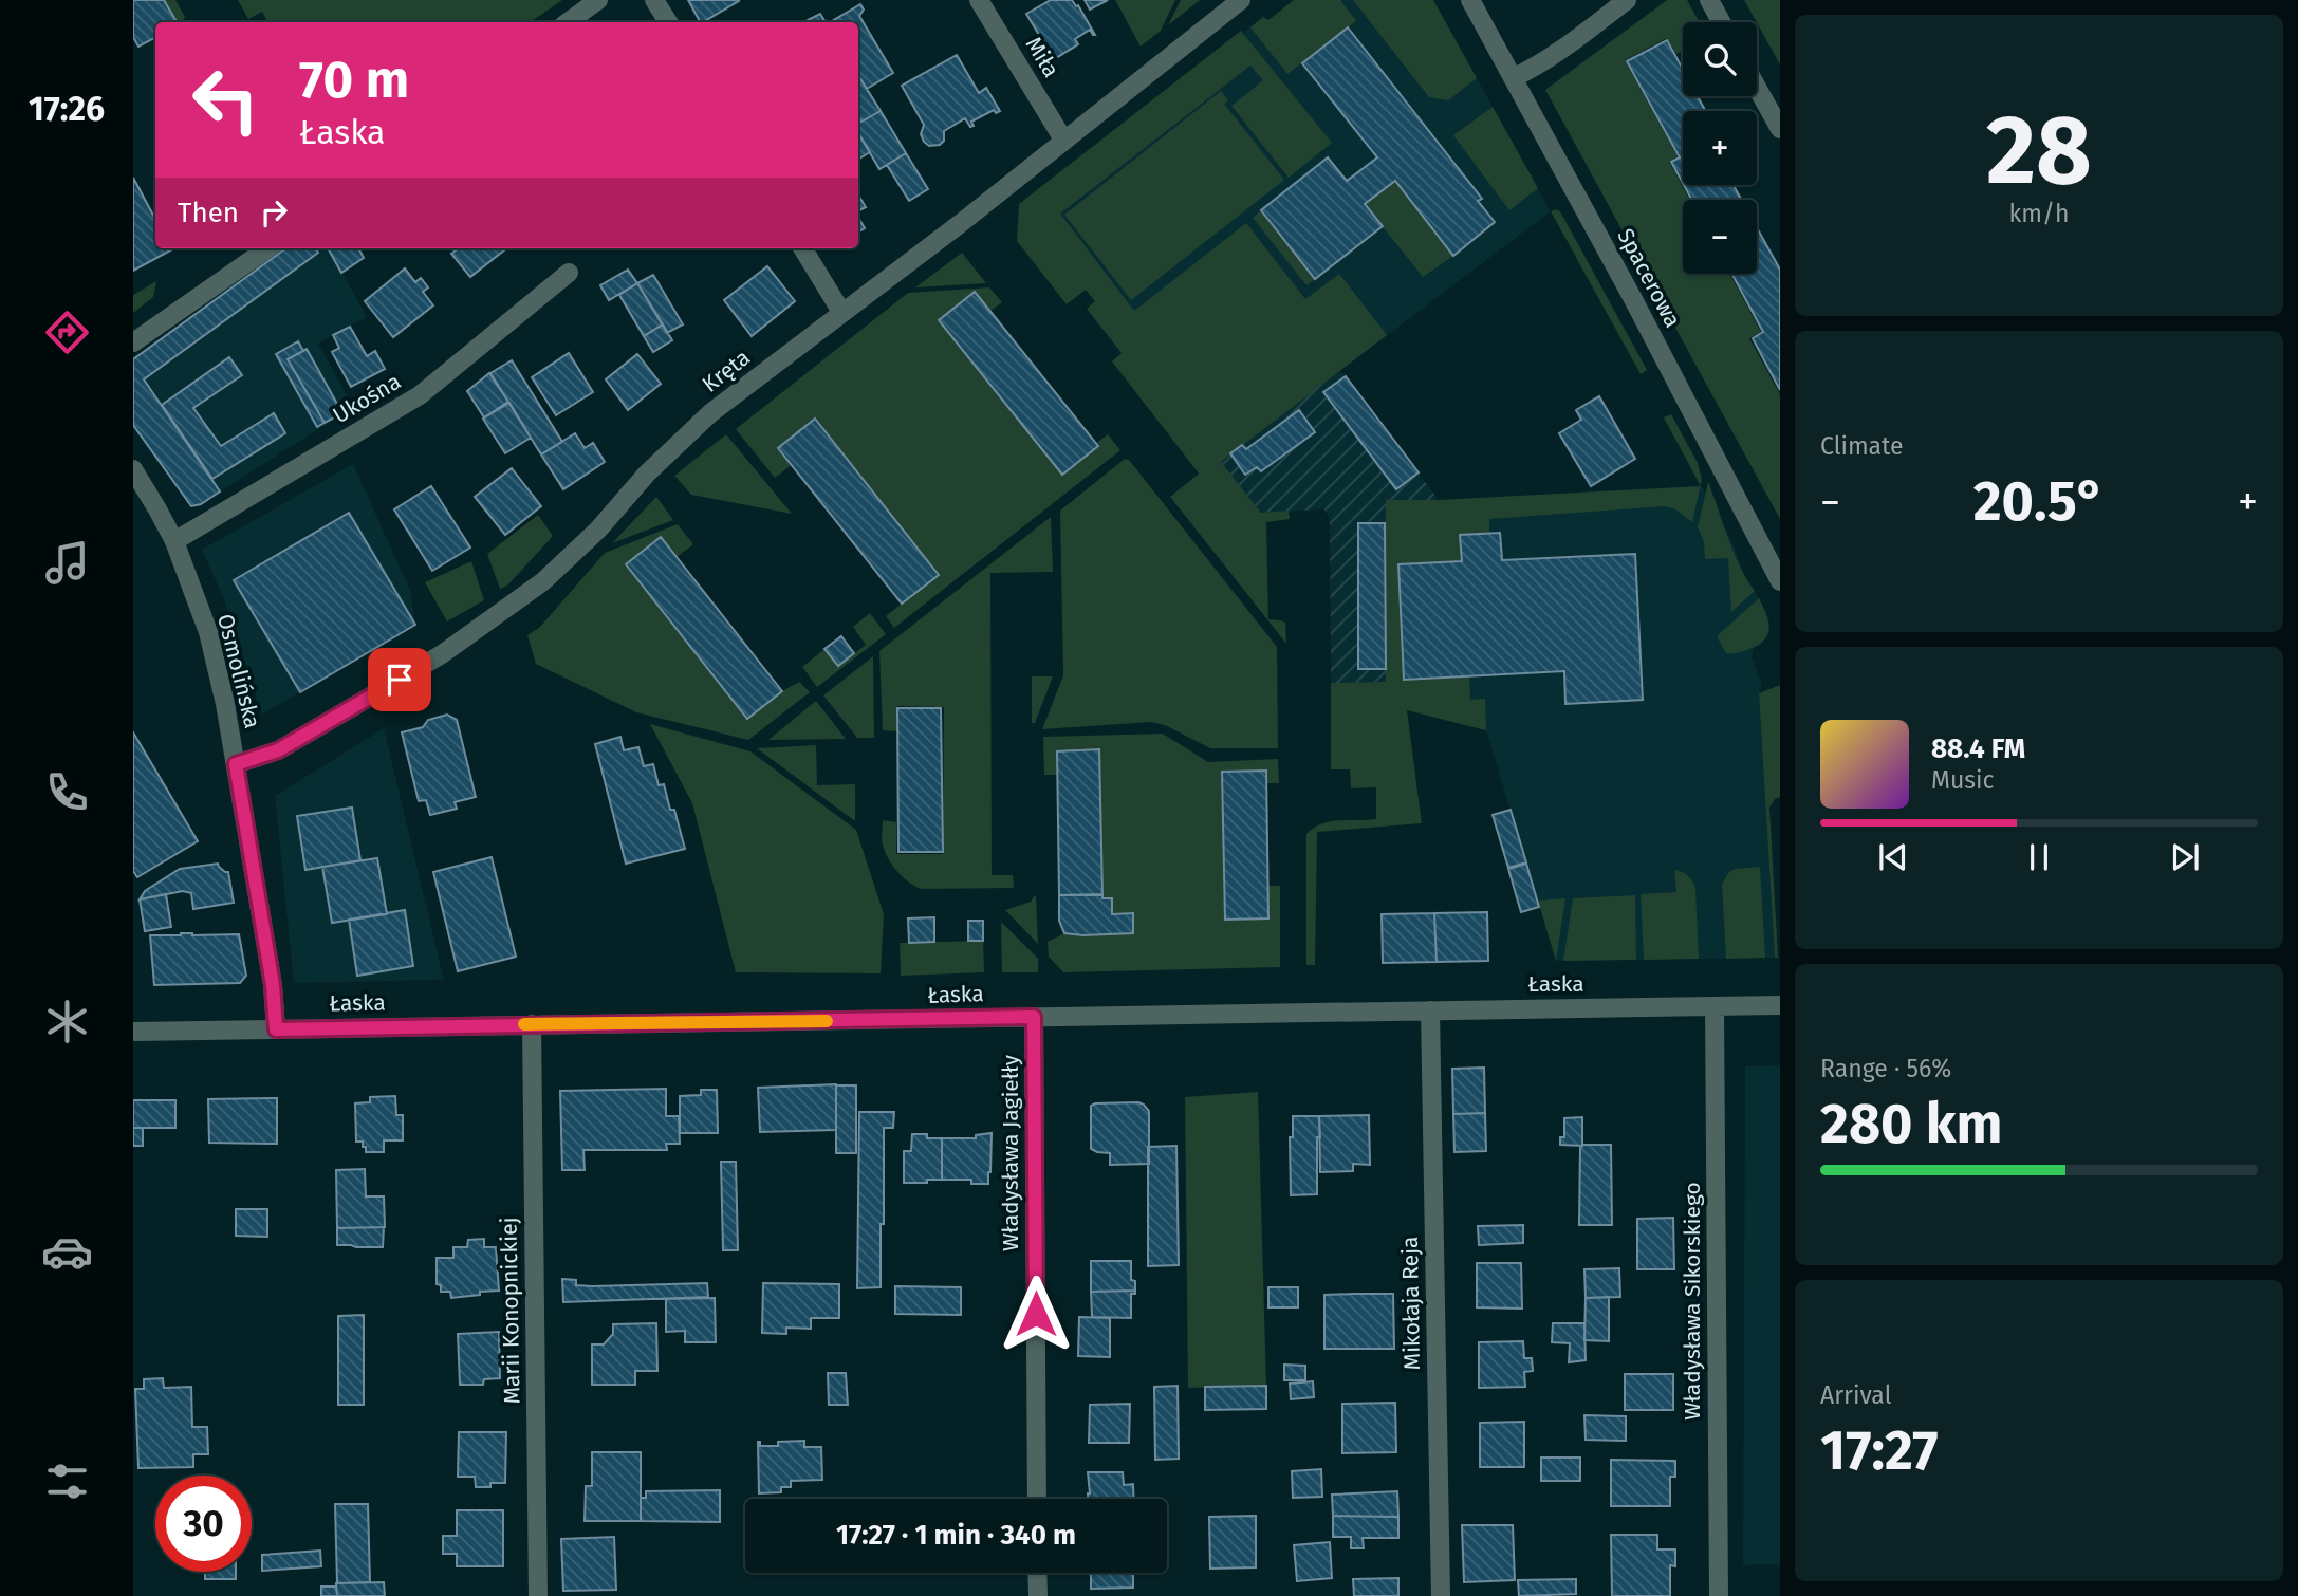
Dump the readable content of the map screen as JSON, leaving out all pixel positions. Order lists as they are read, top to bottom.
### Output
{
  "streets": {
    "street": [
      "Miła",
      "Spacerowa",
      "Kręta",
      "Ukośna",
      "Osmolińska",
      "Łaska",
      "Władysława Jagiełły",
      "Władysława Sikorskiego",
      "Mikołaja Reja",
      "Marii Konopnickiej"
    ]
  },
  "crossings": [
    ["Miła", "Kręta"],
    ["Kręta", "Osmolińska"],
    ["Ukośna", "Osmolińska"],
    ["Osmolińska", "Łaska"],
    ["Łaska", "Władysława Jagiełły"],
    ["Łaska", "Władysława Sikorskiego"],
    ["Łaska", "Mikołaja Reja"],
    ["Łaska", "Marii Konopnickiej"]
  ],
  "page": {
    "tabs": "17:26",
    "tile": [
      ["28", "km/h"],
      "Climate",
      ["Range · 56%", "280 km"],
      ["Arrival", "17:27"]
    ],
    "map_buttons": ["+", "−"],
    "turn": ["70 m", "Łaska"],
    "then": "Then",
    "heat": ["−", "20.5°", "+"],
    "song": ["88.4 FM", "Music"],
    "limit": "30",
    "trip": "17:27 · 1 min · 340 m"
  }
}
